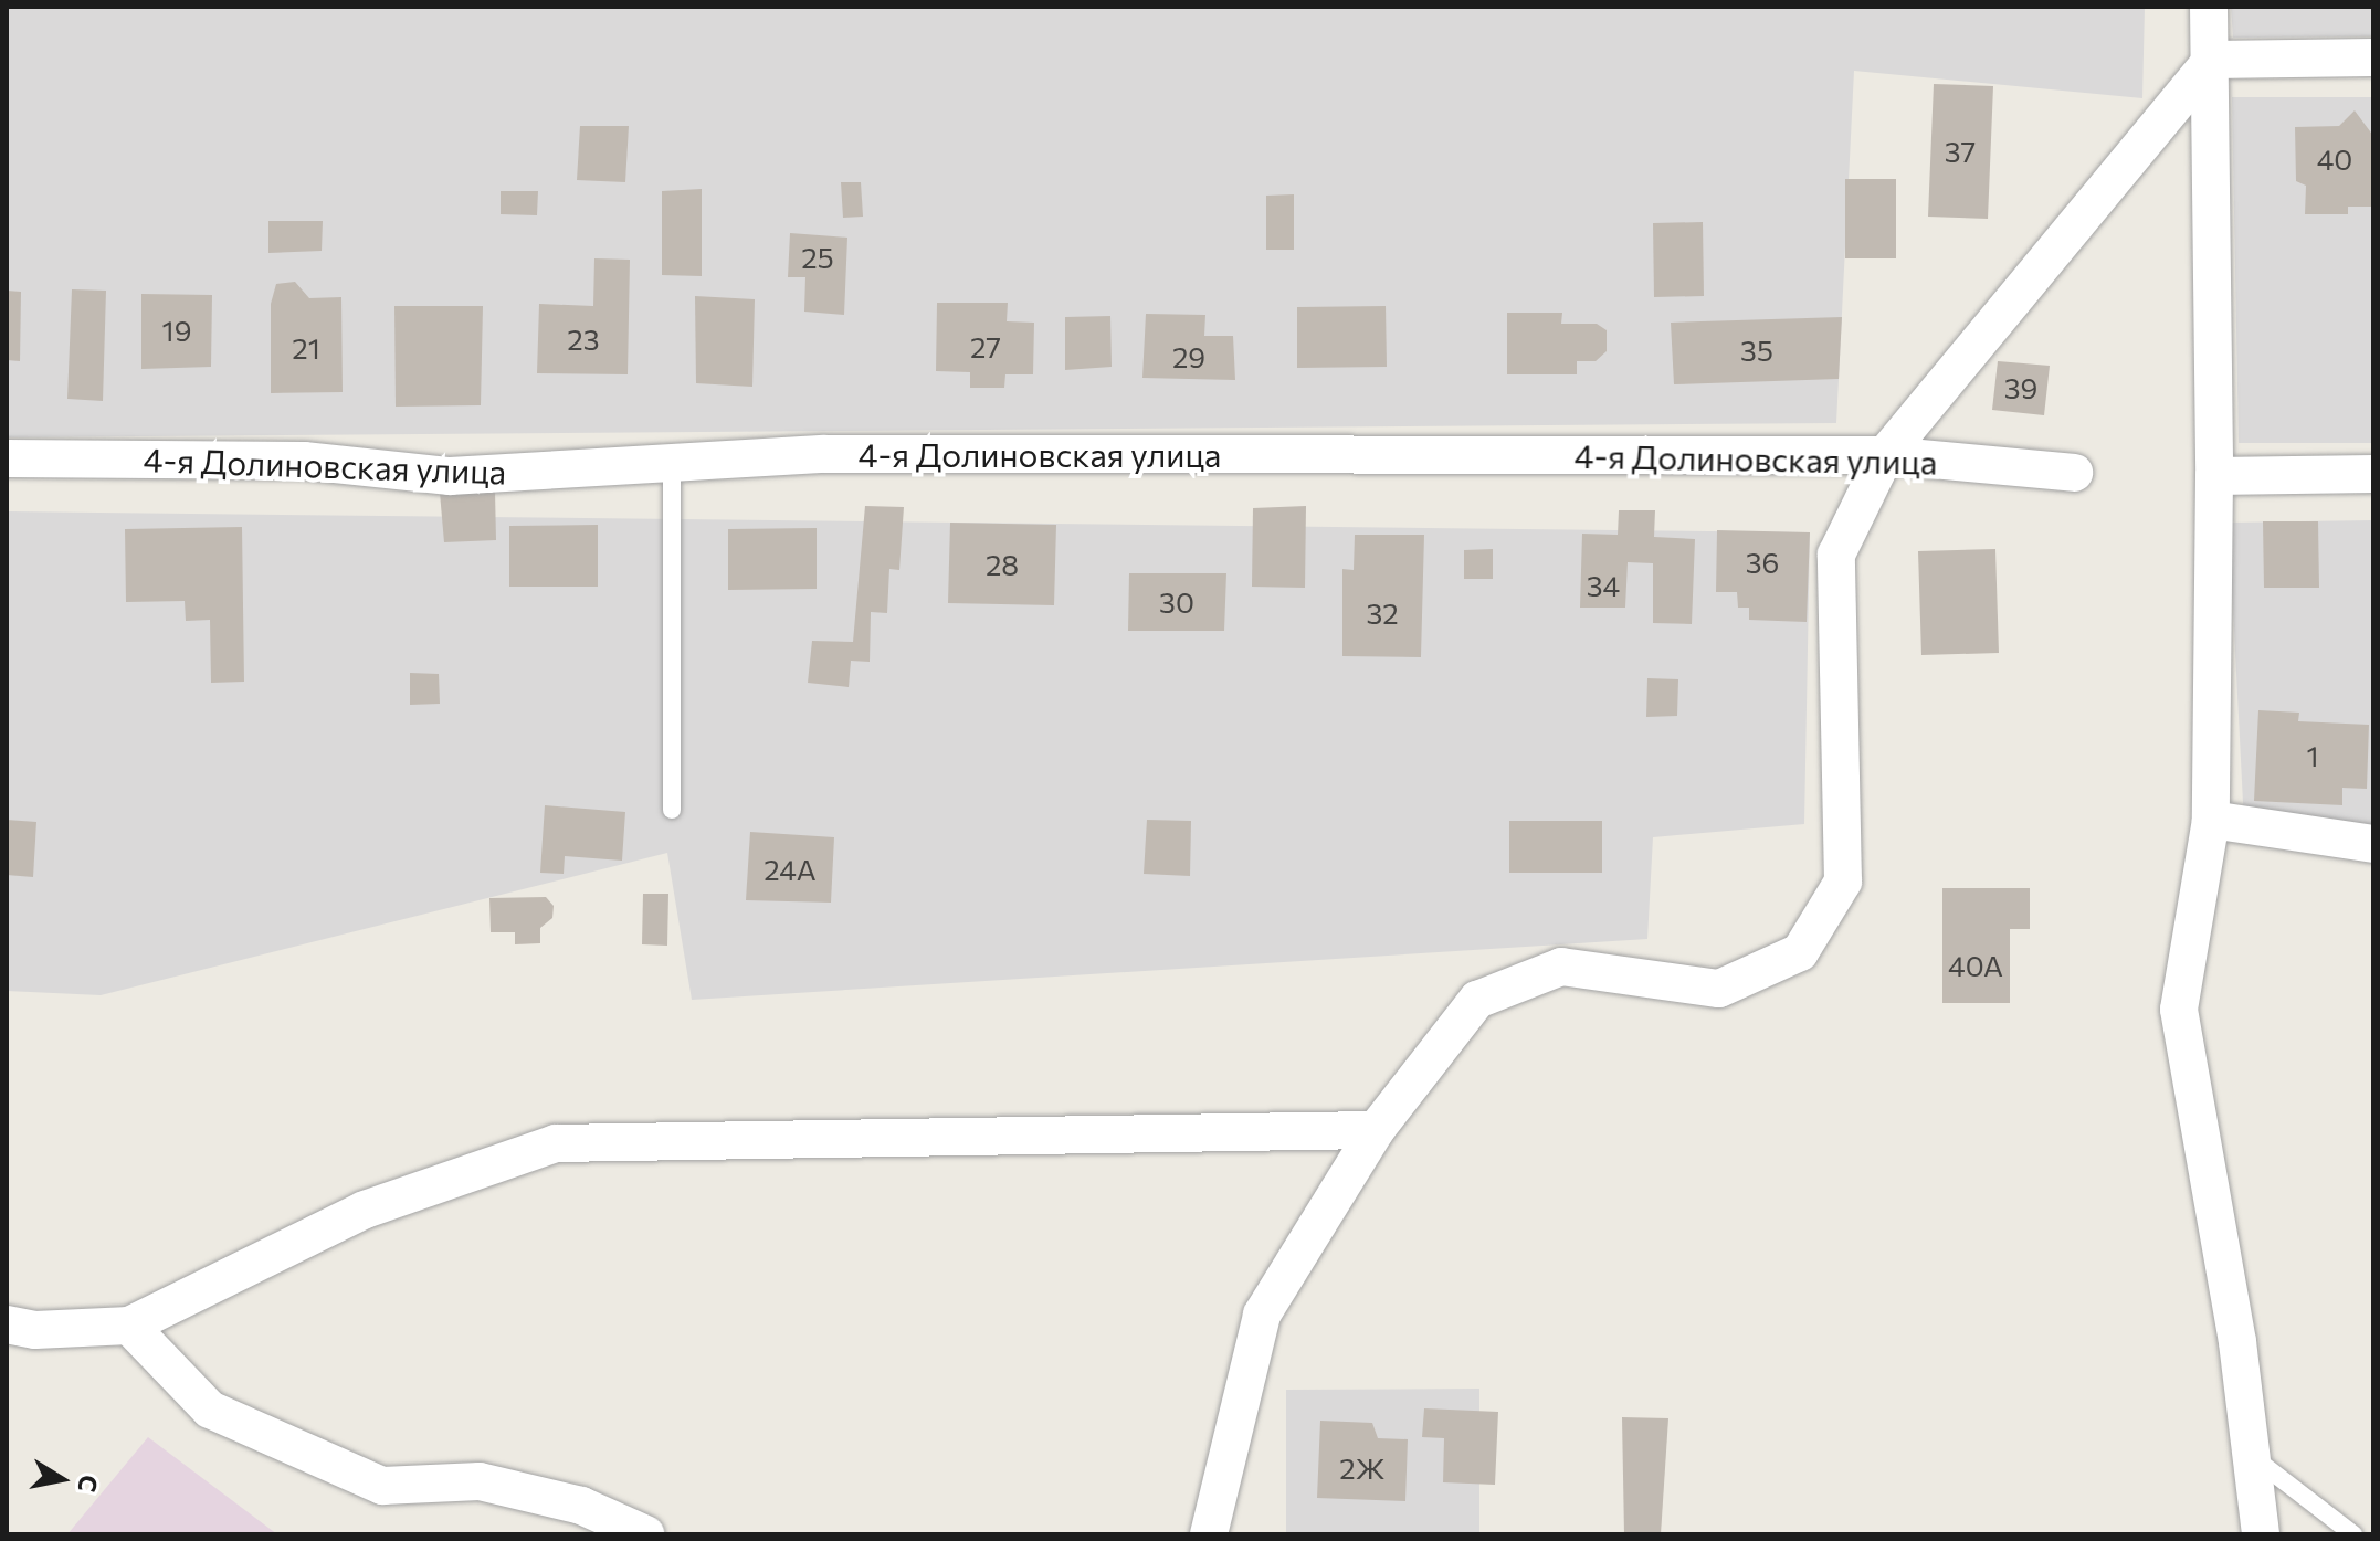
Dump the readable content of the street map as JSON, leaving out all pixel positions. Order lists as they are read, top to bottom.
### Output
{
  "streets": {
    "street": ["4-я Долиновская улица"]
  },
  "house_numbers": [
    "37",
    "40",
    "25",
    "19",
    "23",
    "27",
    "21",
    "35",
    "29",
    "39",
    "36",
    "28",
    "34",
    "30",
    "32",
    "1",
    "24А",
    "40А",
    "2Ж"
  ],
  "north": "right"
}
